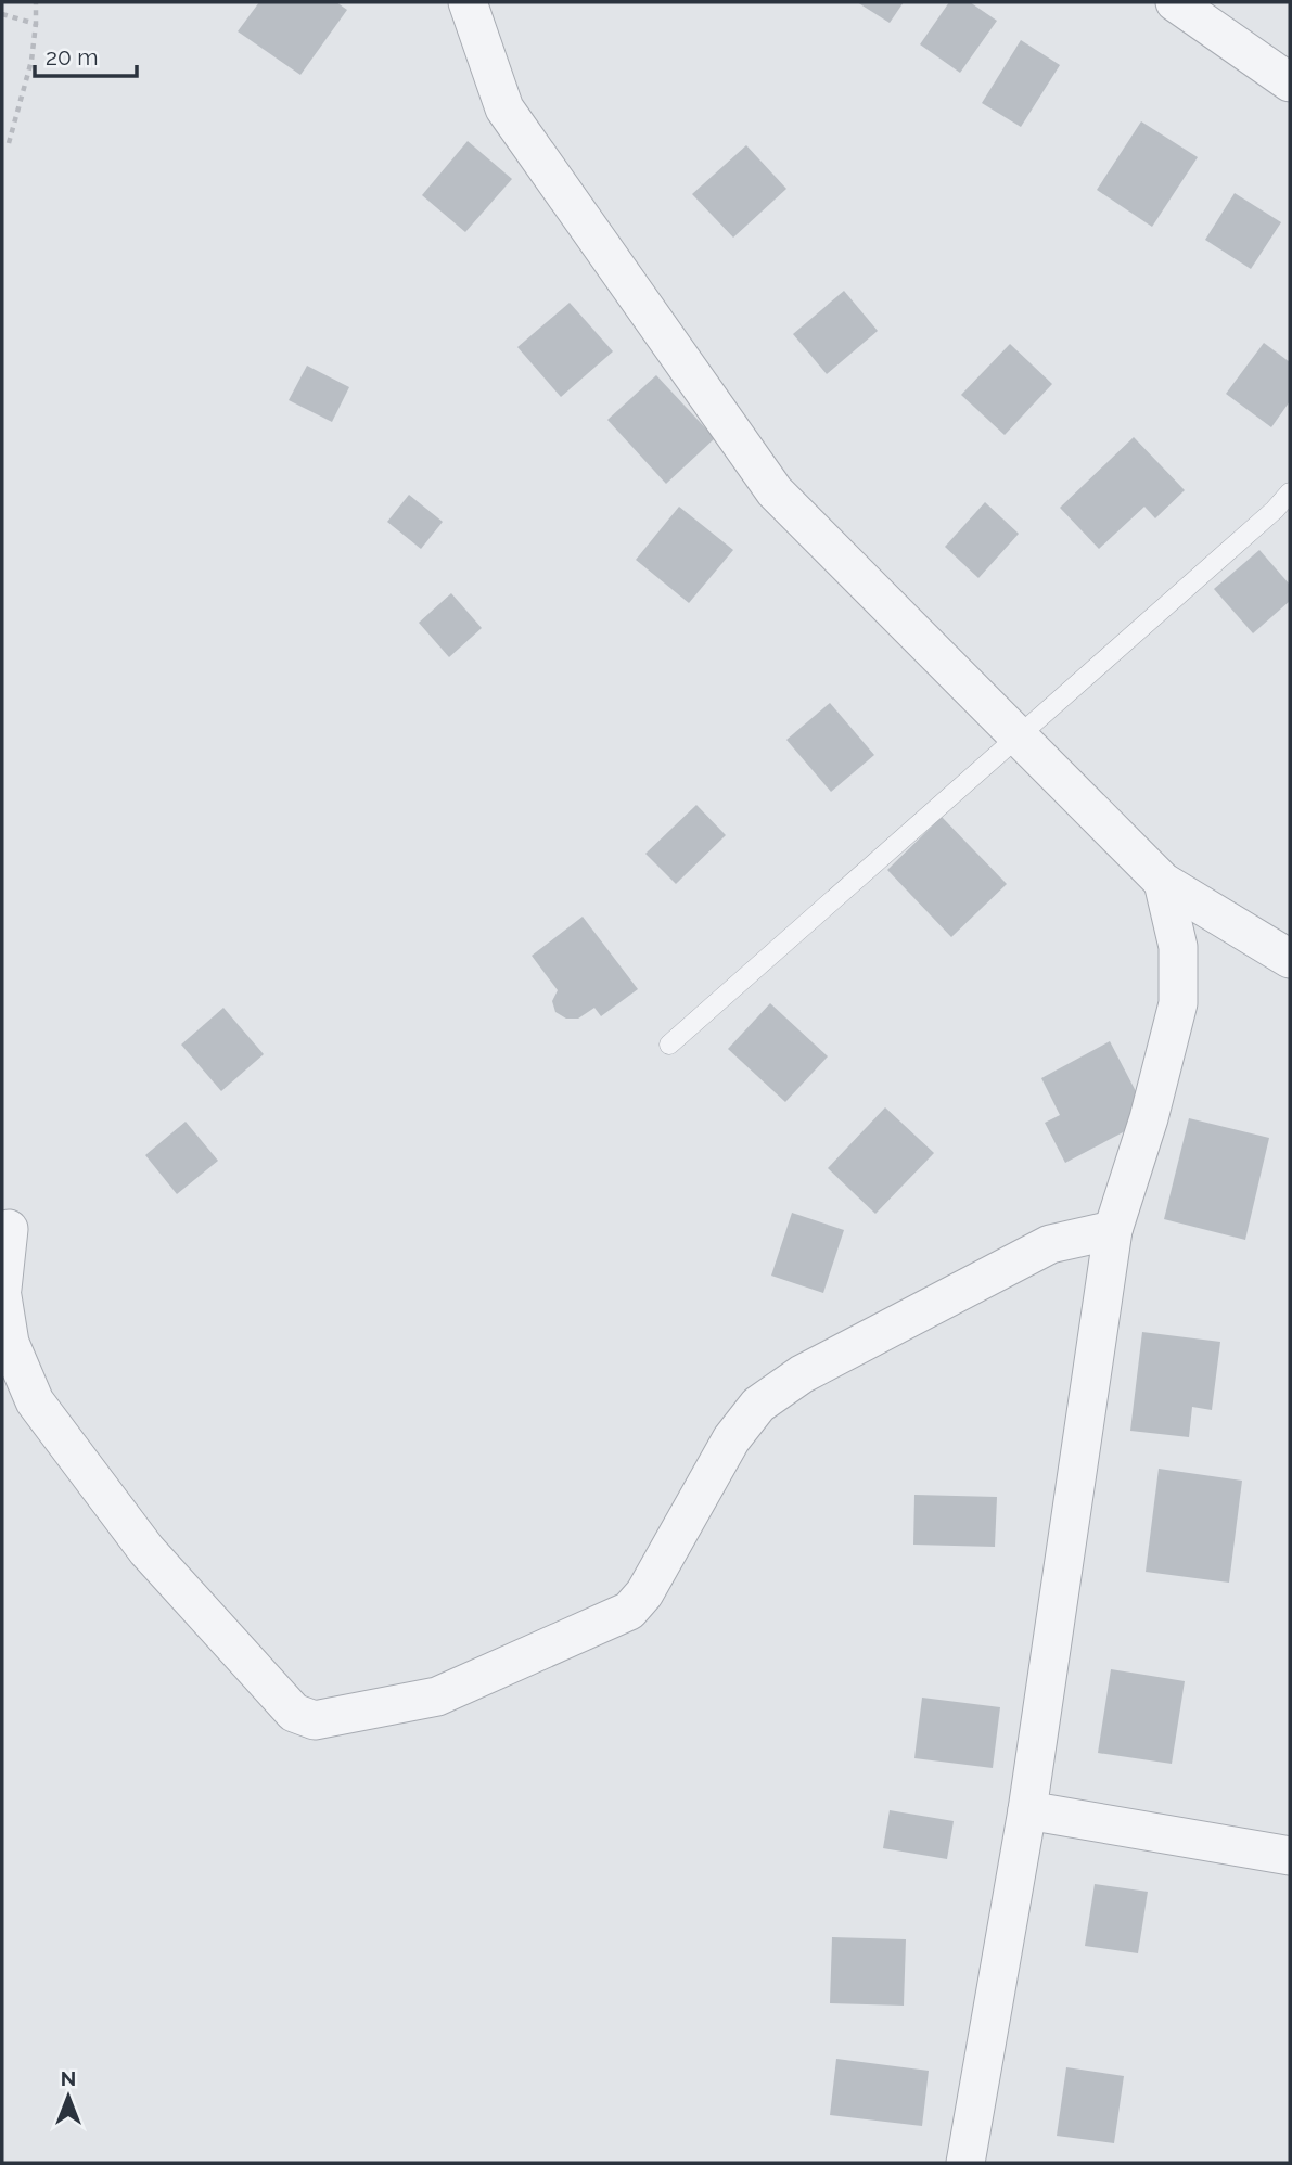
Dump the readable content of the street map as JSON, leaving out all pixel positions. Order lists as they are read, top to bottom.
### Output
{
  "scale_bar": "20 m",
  "north": "top"
}
